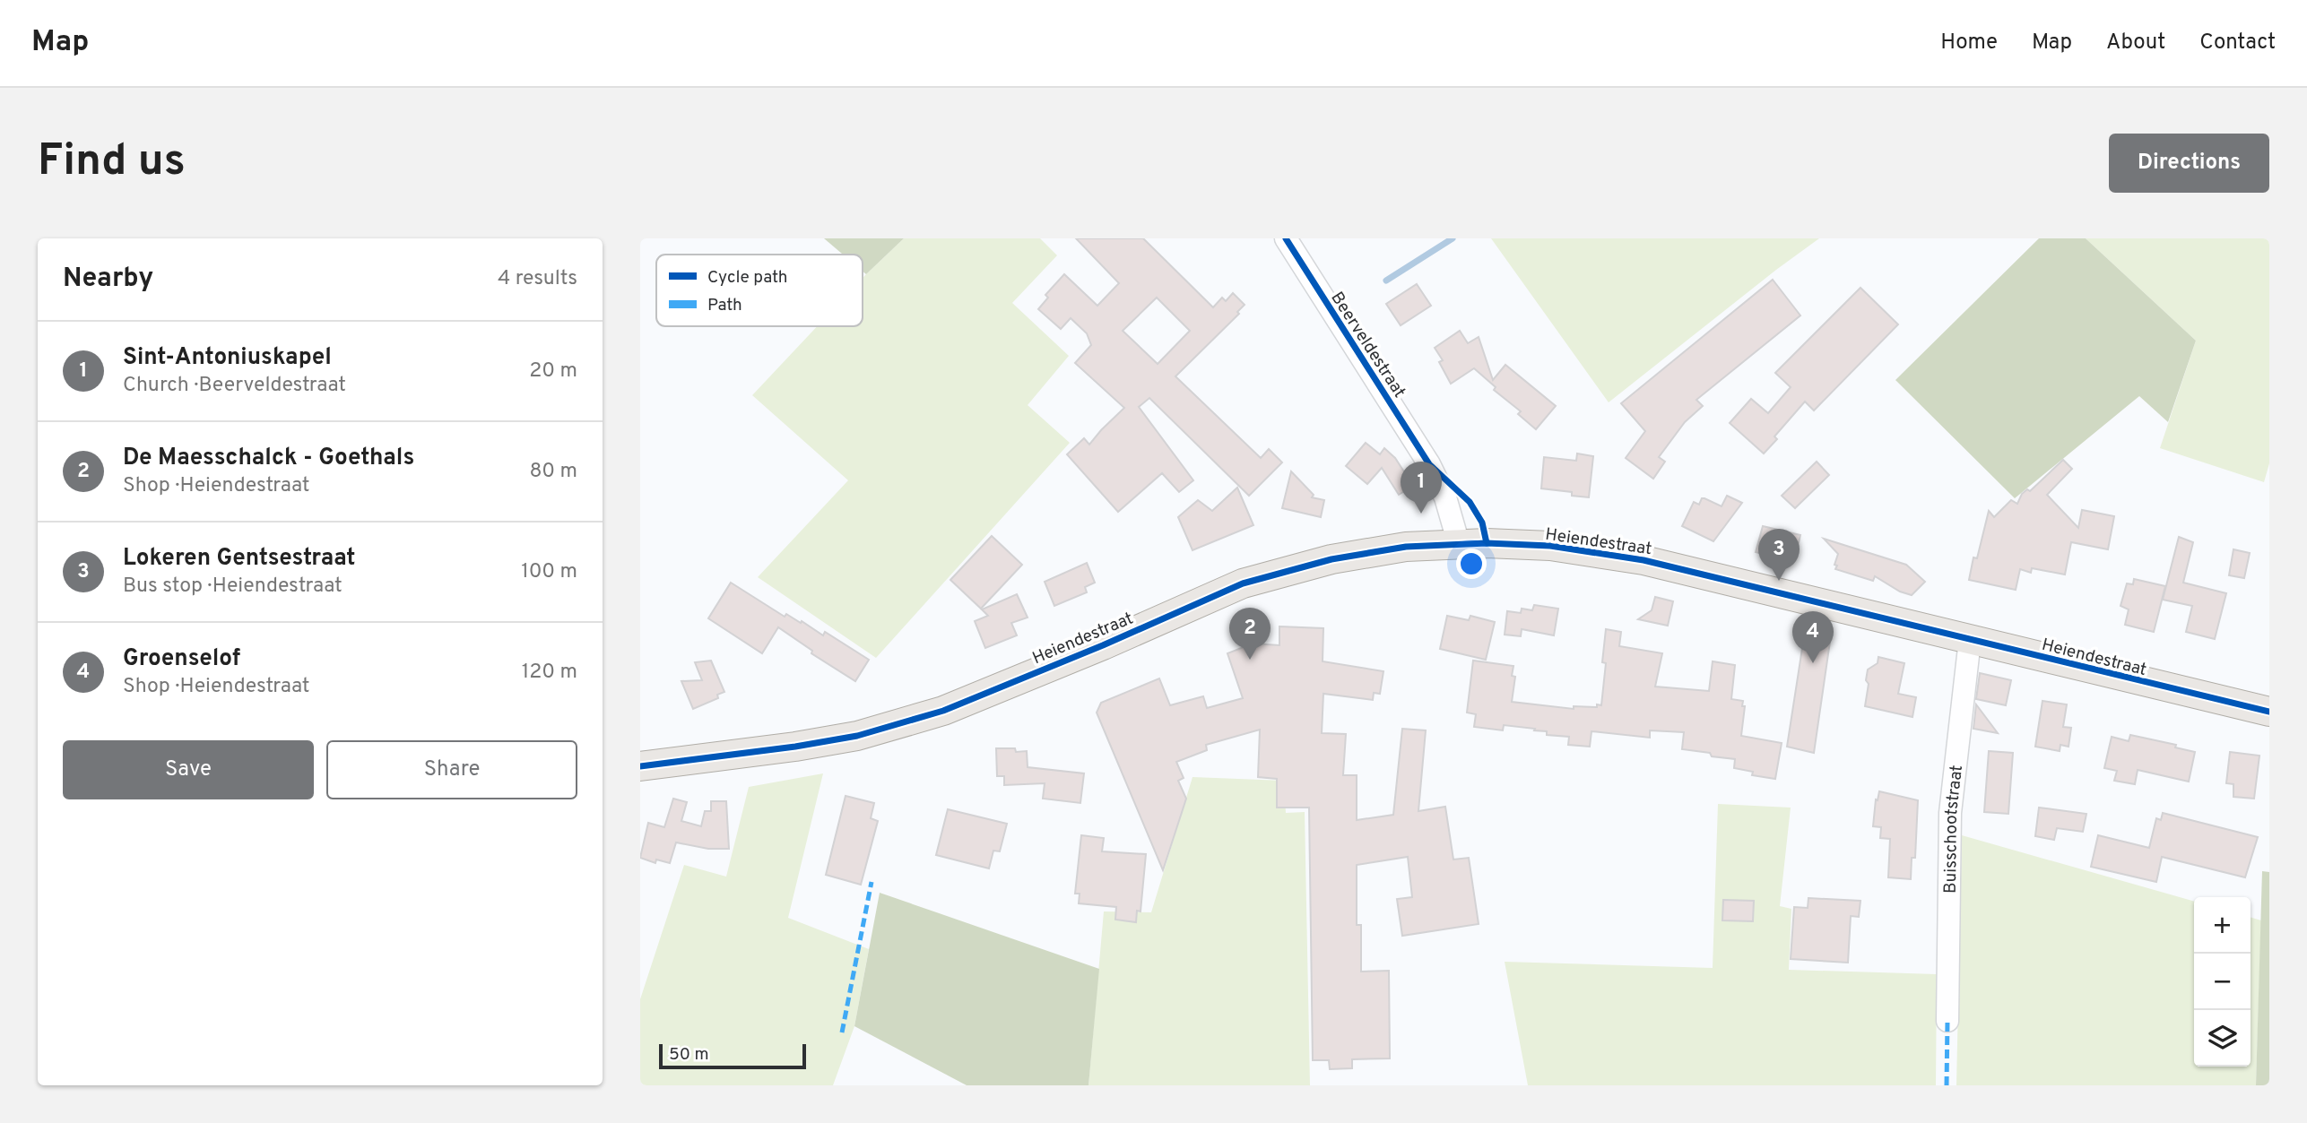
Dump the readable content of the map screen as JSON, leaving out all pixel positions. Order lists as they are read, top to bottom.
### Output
{
  "streets": {
    "main road": ["Heiendestraat"],
    "street": ["Beerveldestraat", "Buisschootstraat"]
  },
  "crossings": [
    ["Beerveldestraat", "Heiendestraat"],
    ["Heiendestraat", "Buisschootstraat"]
  ],
  "legend": ["Cycle path", "Path"],
  "scale_bar": "50 m",
  "page": {
    "header": "Map",
    "nav": [
      "Home",
      "Map",
      "About",
      "Contact"
    ],
    "buttons": [
      "Directions",
      ["Save", "Share"]
    ],
    "title": "Find us",
    "heading": ["Nearby", "4 results"],
    "list": [
      {
        "mark": "1",
        "name": "Sint-Antoniuskapel",
        "note": "Church · Beerveldestraat",
        "value": "20 m"
      },
      {
        "mark": "2",
        "name": "De Maesschalck - Goethals",
        "note": "Shop · Heiendestraat",
        "value": "80 m"
      },
      {
        "mark": "3",
        "name": "Lokeren Gentsestraat",
        "note": "Bus stop · Heiendestraat",
        "value": "100 m"
      },
      {
        "mark": "4",
        "name": "Groenselof",
        "note": "Shop · Heiendestraat",
        "value": "120 m"
      }
    ],
    "pins": [
      "1",
      "3",
      "2",
      "4"
    ],
    "map_buttons": ["+", "−"],
    "scale": "50 m"
  }
}
